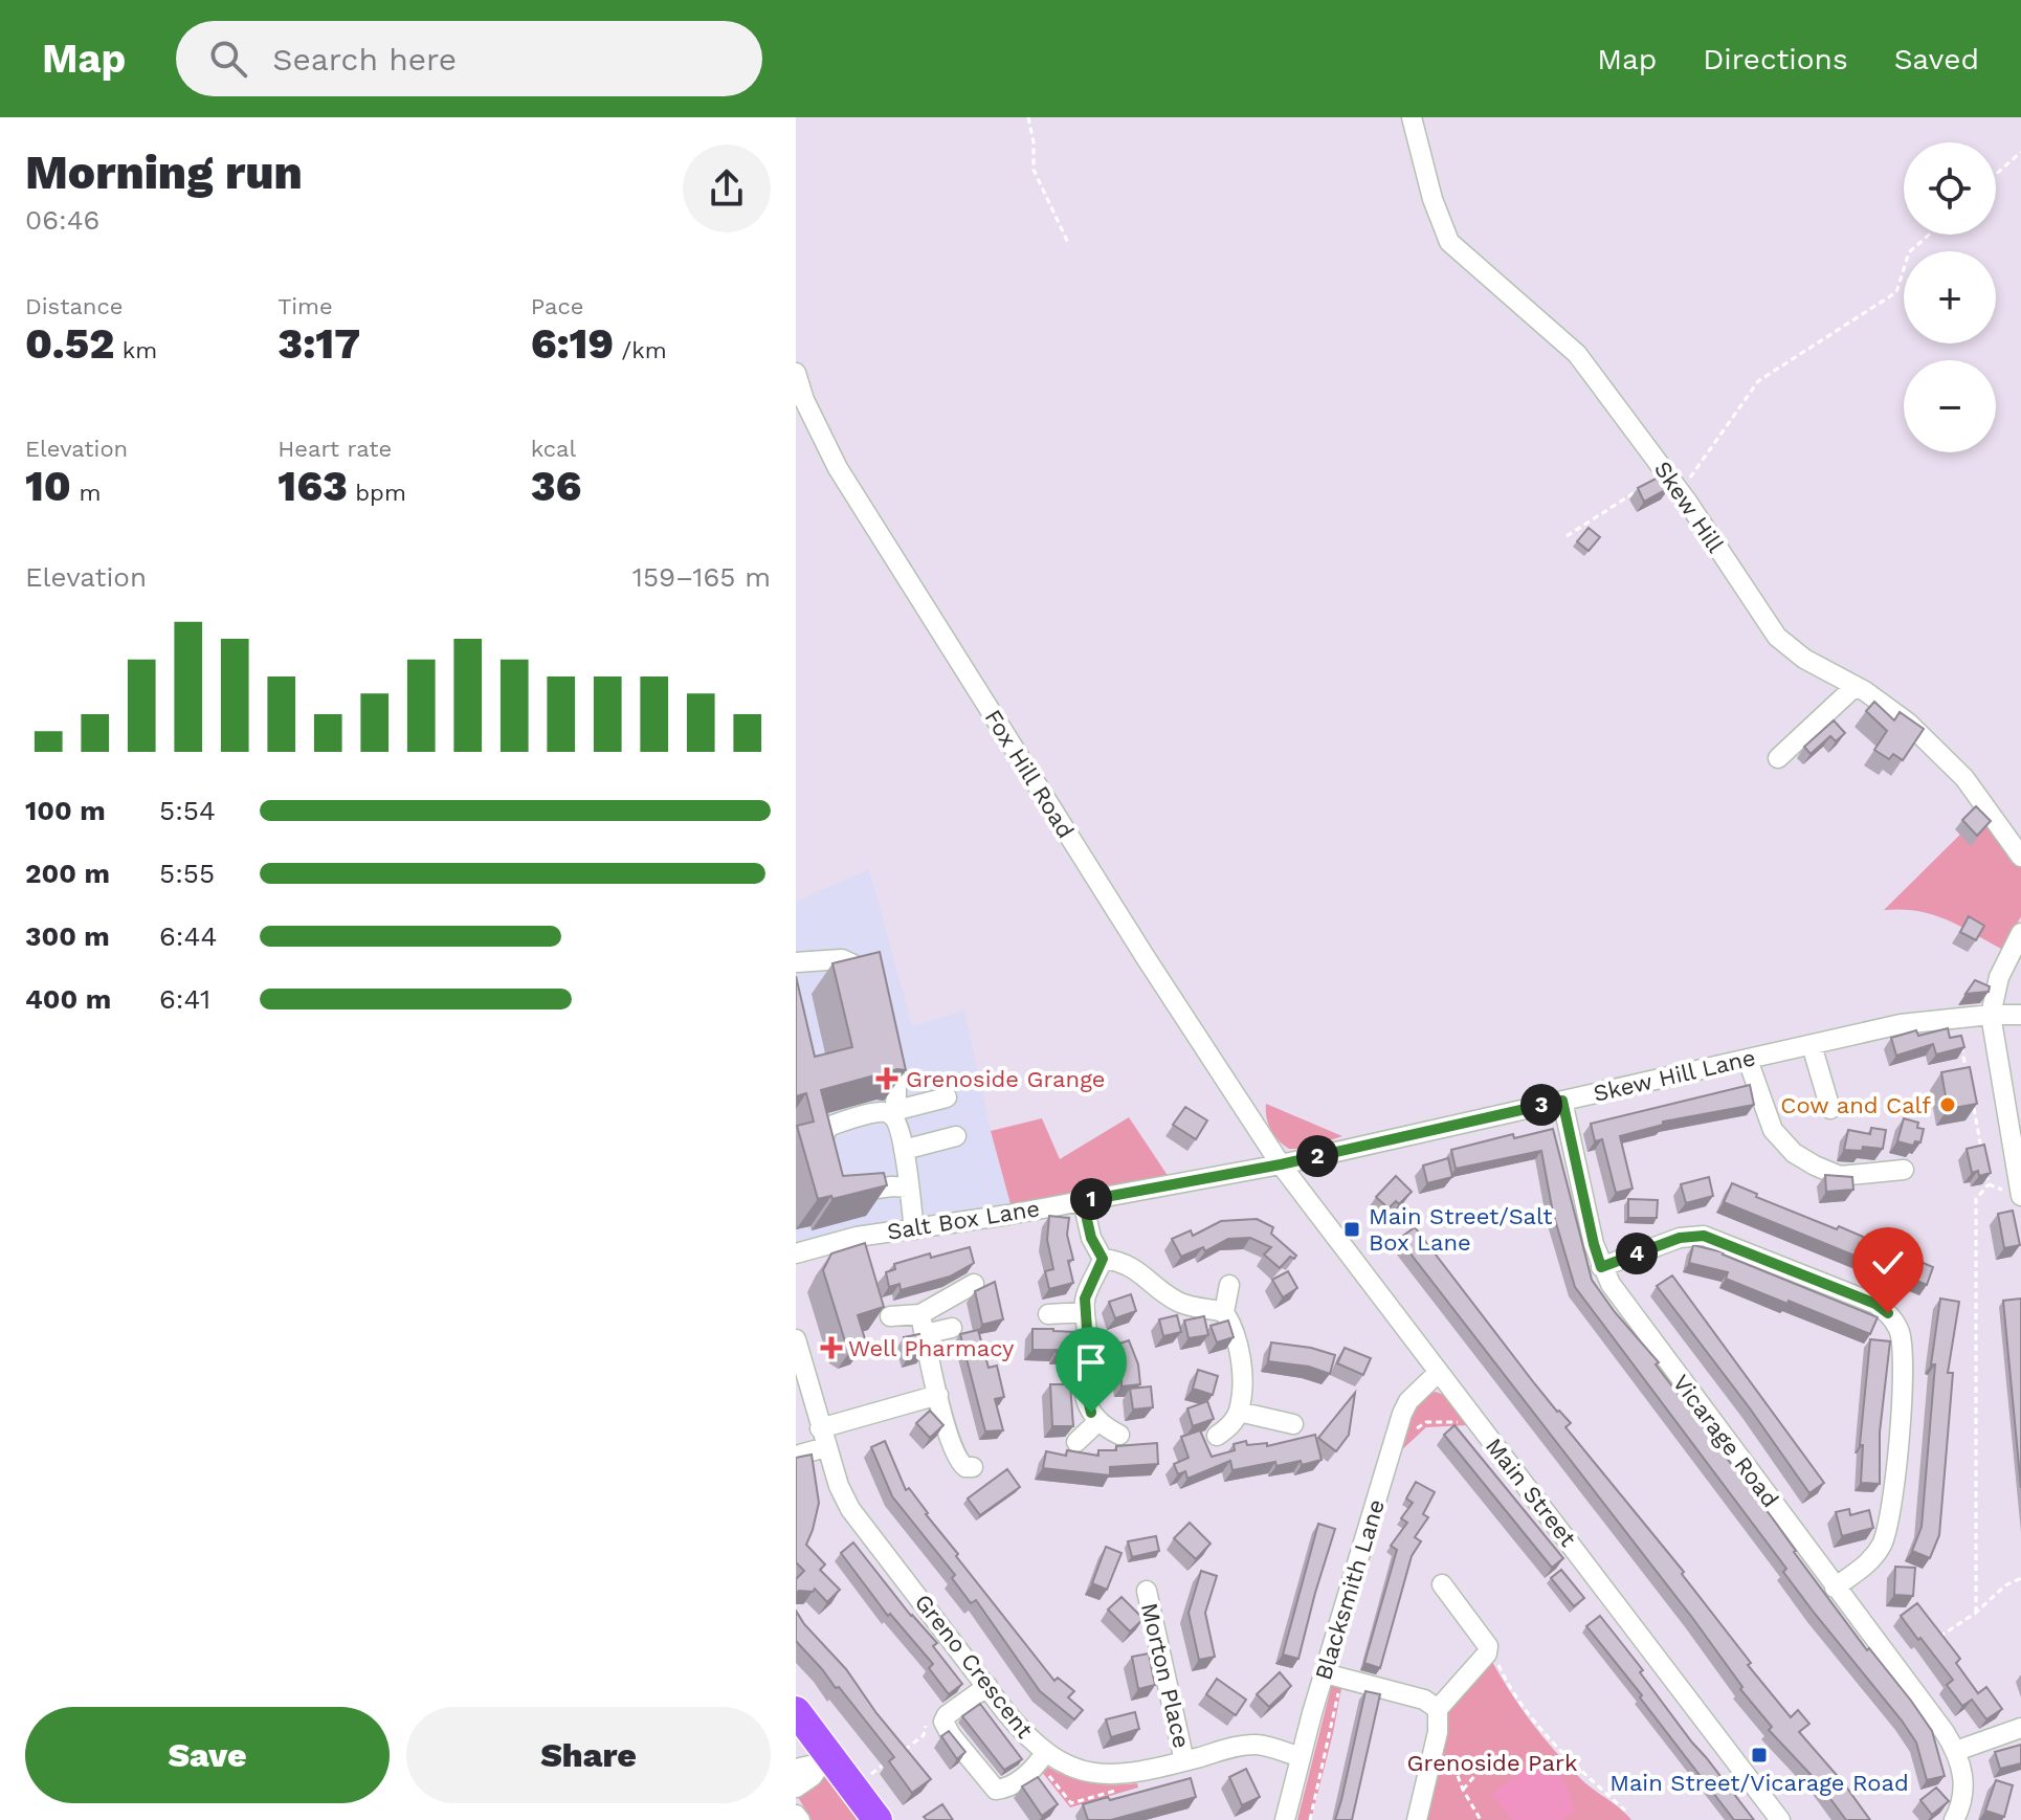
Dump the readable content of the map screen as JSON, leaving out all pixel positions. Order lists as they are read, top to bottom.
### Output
{
  "streets": {
    "street": [
      "Skew Hill",
      "Fox Hill Road",
      "Skew Hill Lane",
      "Salt Box Lane",
      "Vicarage Road",
      "Main Street",
      "Blacksmith Lane",
      "Greno Crescent",
      "Morton Place"
    ]
  },
  "crossings": [
    ["Fox Hill Road", "Skew Hill Lane"],
    ["Fox Hill Road", "Salt Box Lane"],
    ["Fox Hill Road", "Main Street"],
    ["Skew Hill Lane", "Salt Box Lane"],
    ["Skew Hill Lane", "Vicarage Road"],
    ["Skew Hill Lane", "Main Street"],
    ["Salt Box Lane", "Main Street"],
    ["Main Street", "Blacksmith Lane"],
    ["Blacksmith Lane", "Greno Crescent"],
    ["Greno Crescent", "Morton Place"]
  ],
  "parks": ["Grenoside Park"],
  "places": {
    "health": ["Grenoside Grange", "Well Pharmacy"],
    "other": ["Cow and Calf"],
    "transit": ["Main Street/Salt Box Lane", "Main Street/Vicarage Road"]
  },
  "page": {
    "header": "Map",
    "search": "Search here",
    "nav": ["Map", "Directions", "Saved"],
    "heading": ["Morning run", "06:46"],
    "map_buttons": ["+", "−"],
    "stats": [
      ["Distance", "0.52 km"],
      ["Time", "3:17"],
      ["Pace", "6:19 /km"],
      ["Elevation", "10 m"],
      ["Heart rate", "163 bpm"],
      ["kcal", "36"]
    ],
    "chart": ["Elevation", "159–165 m"],
    "list": [
      {
        "name": "100 m",
        "note": "5:54"
      },
      {
        "name": "200 m",
        "note": "5:55"
      },
      {
        "name": "300 m",
        "note": "6:44"
      },
      {
        "name": "400 m",
        "note": "6:41"
      }
    ],
    "pins": [
      "3",
      "2",
      "1",
      "4"
    ],
    "buttons": ["Save", "Share"]
  }
}
